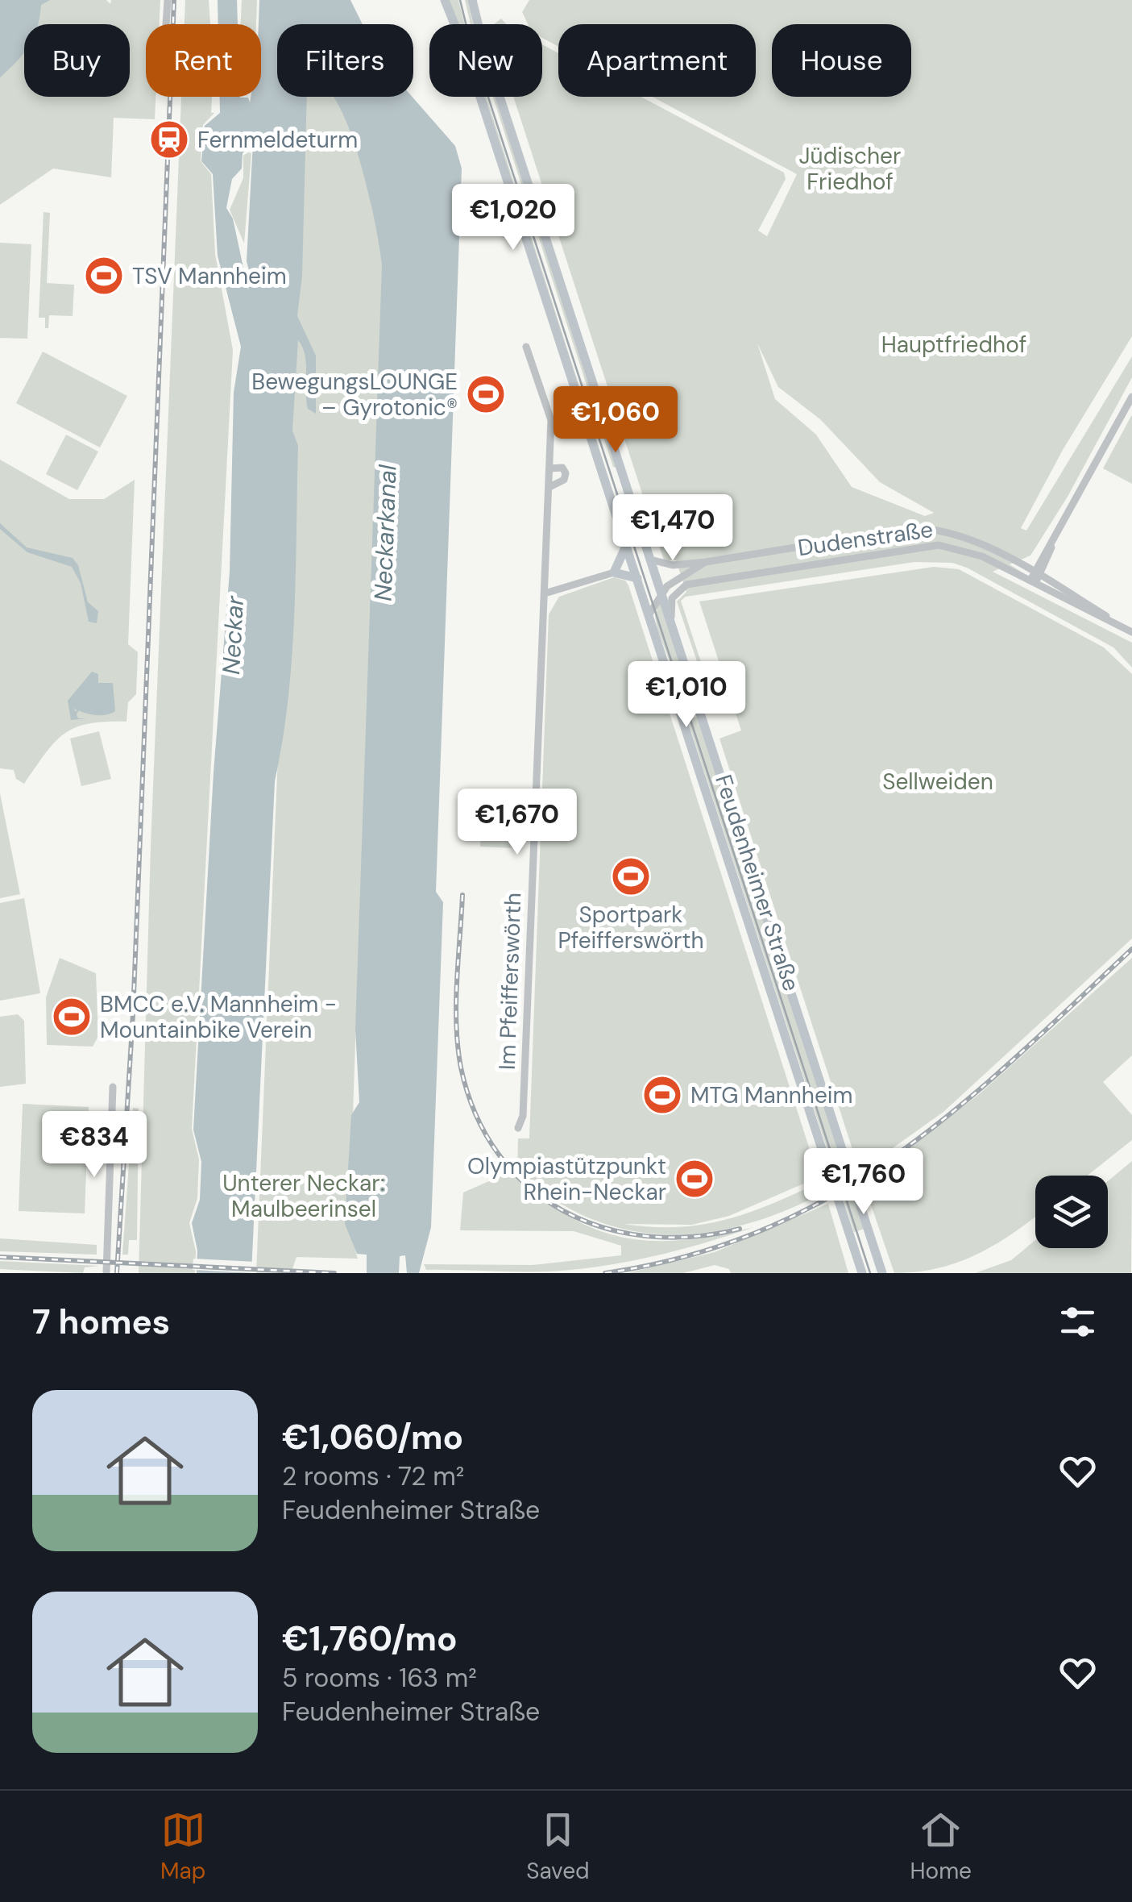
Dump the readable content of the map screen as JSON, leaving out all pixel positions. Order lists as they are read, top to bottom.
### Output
{
  "streets": {
    "main road": ["Feudenheimer Straße"],
    "street": ["Dudenstraße", "Im Pfeifferswörth"]
  },
  "crossings": [
    ["Dudenstraße", "Feudenheimer Straße"]
  ],
  "water": ["Neckarkanal", "Neckar"],
  "parks": [
    "Jüdischer Friedhof",
    "Hauptfriedhof",
    "Sellweiden",
    "Unterer Neckar: Maulbeerinsel"
  ],
  "places": {
    "station": ["Fernmeldeturm"],
    "sports": [
      "TSV Mannheim",
      "BewegungsLOUNGE – Gyrotonic®",
      "Sportpark Pfeifferswörth",
      "BMCC e.V. Mannheim - Mountainbike Verein",
      "MTG Mannheim",
      "Olympiastützpunkt Rhein-Neckar"
    ]
  },
  "page": {
    "chip": [
      "Buy",
      "Rent",
      "Filters",
      "New",
      "Apartment",
      "House"
    ],
    "price": [
      "€1,020",
      "€1,060",
      "€1,470",
      "€1,010",
      "€1,670",
      "€834",
      "€1,760"
    ],
    "heading": "7 homes",
    "list": [
      {
        "name": "€1,060/mo",
        "note": "2 rooms · 72 m² · Feudenheimer Straße"
      },
      {
        "name": "€1,760/mo",
        "note": "5 rooms · 163 m² · Feudenheimer Straße"
      }
    ],
    "tabs": ["Map", "Saved", "Home"]
  }
}
